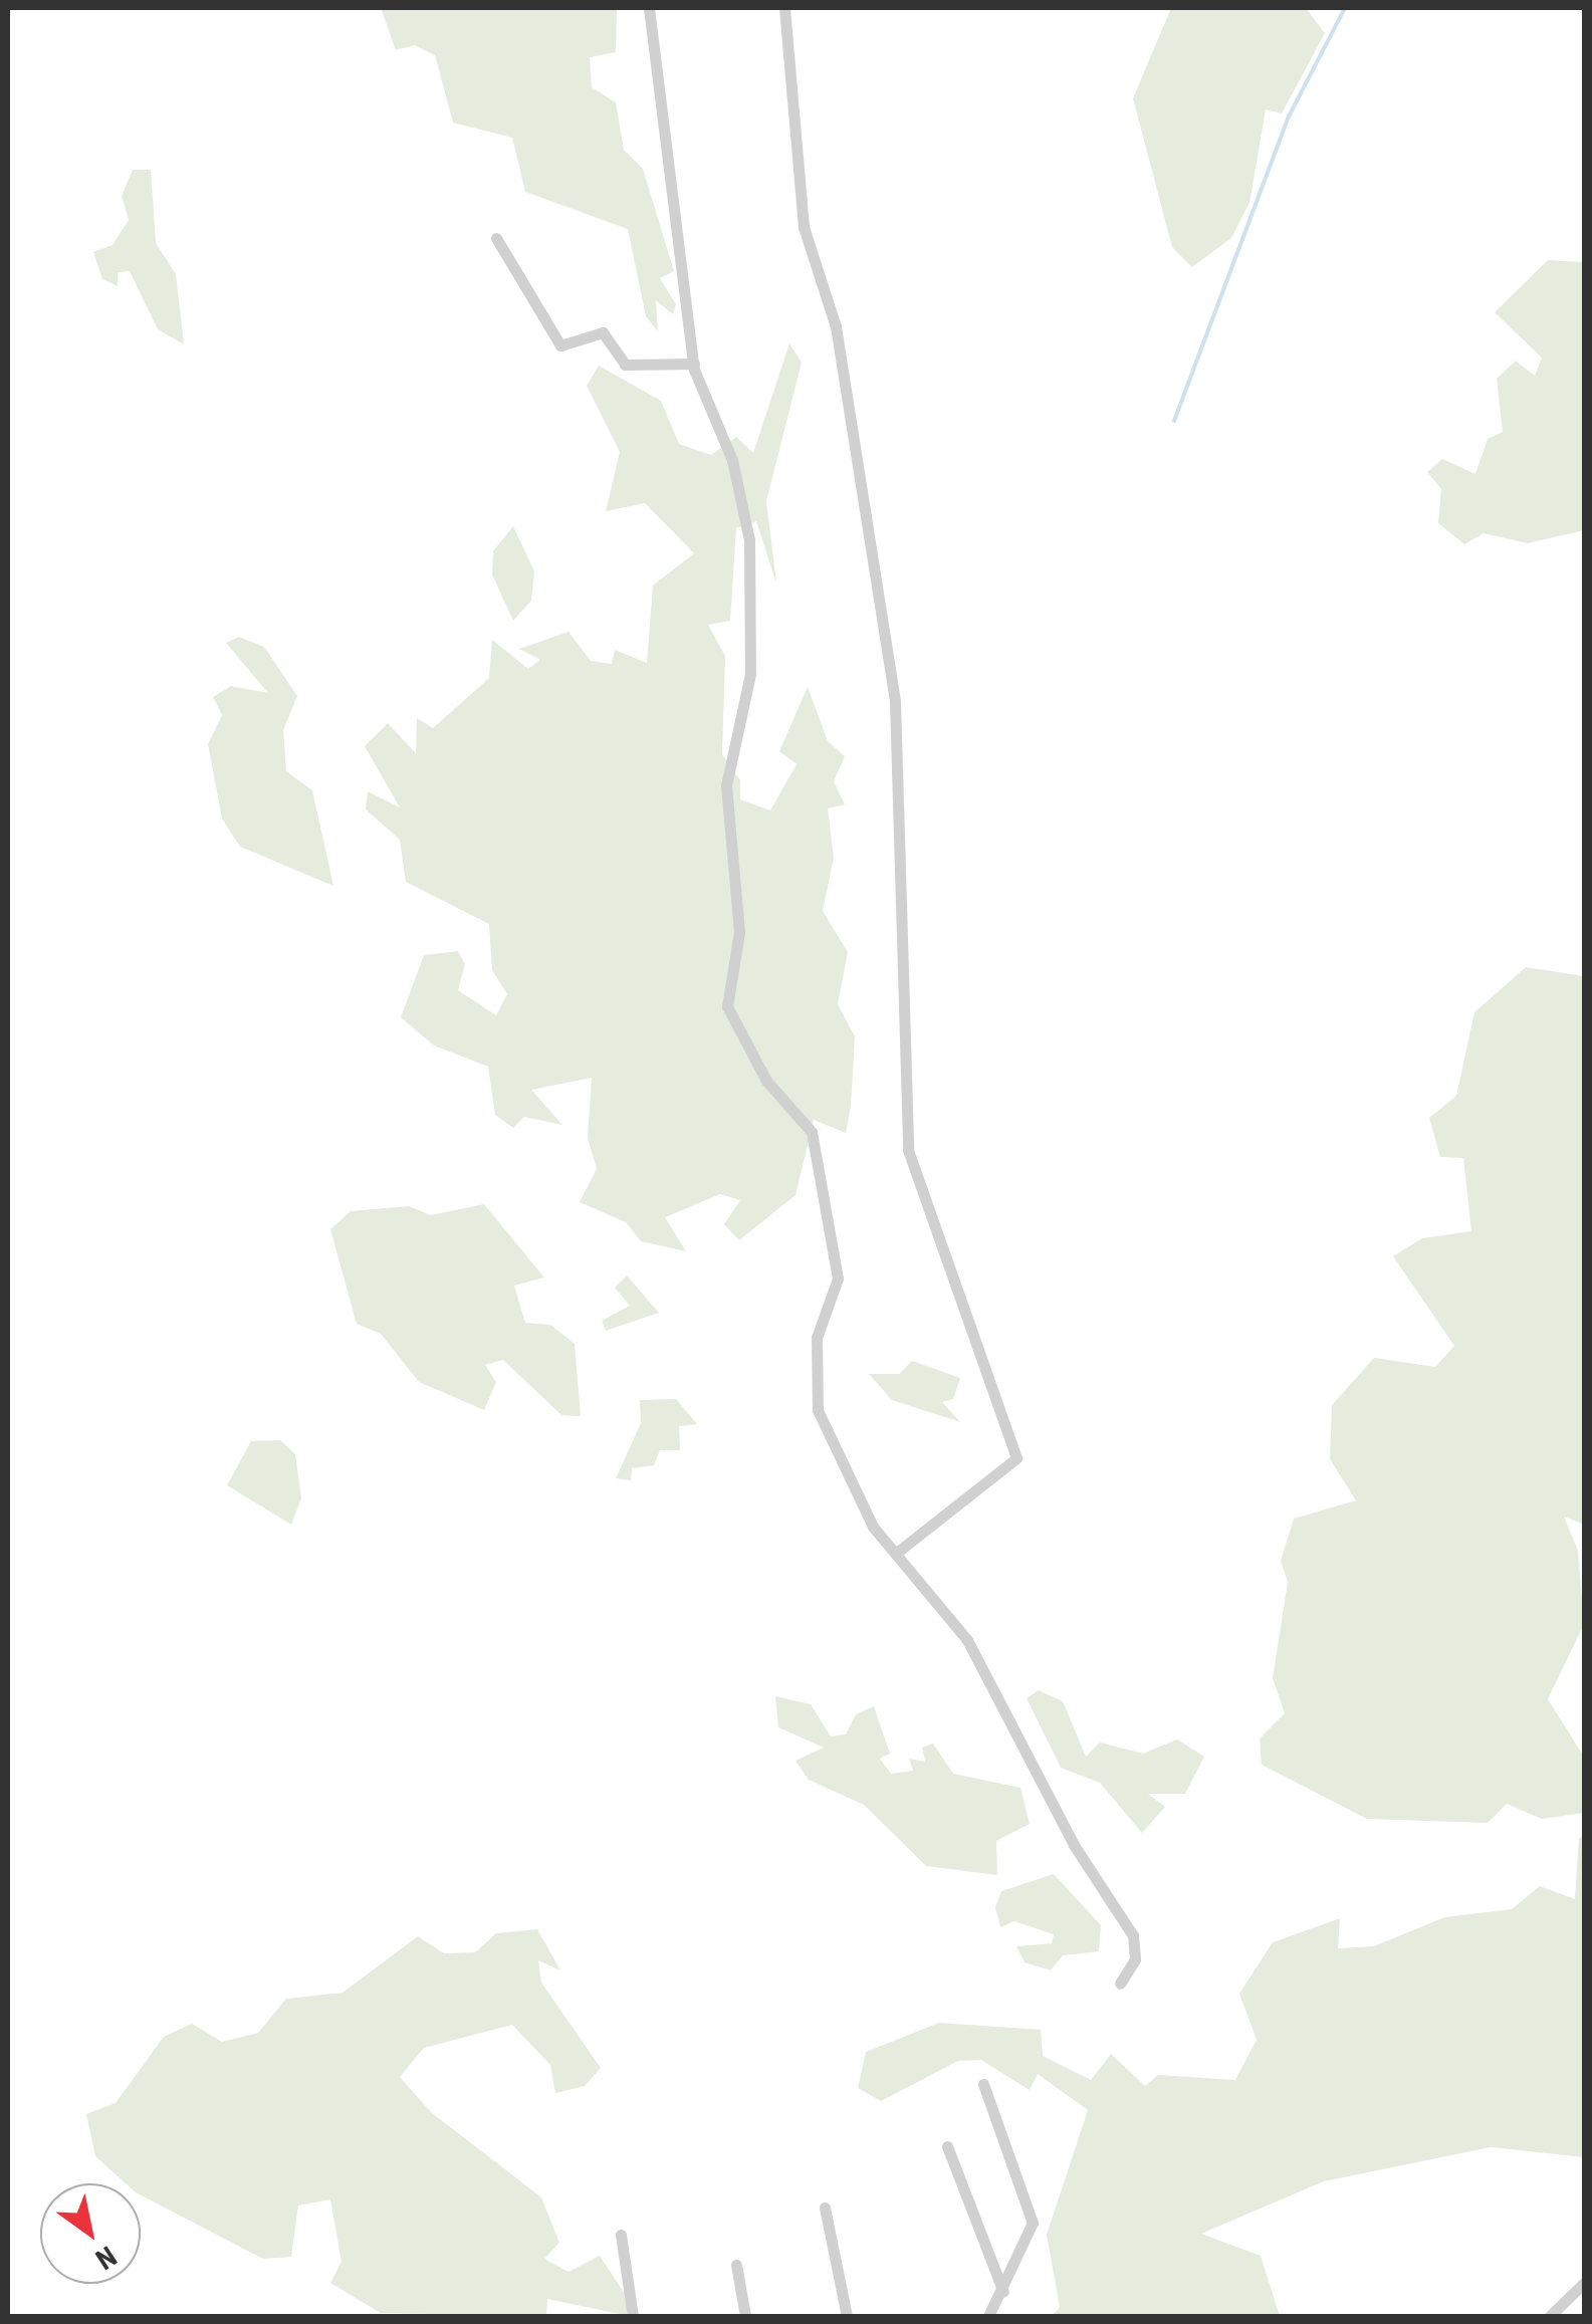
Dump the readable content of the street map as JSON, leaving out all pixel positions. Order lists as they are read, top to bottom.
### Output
{
  "north": "bottom right"
}
